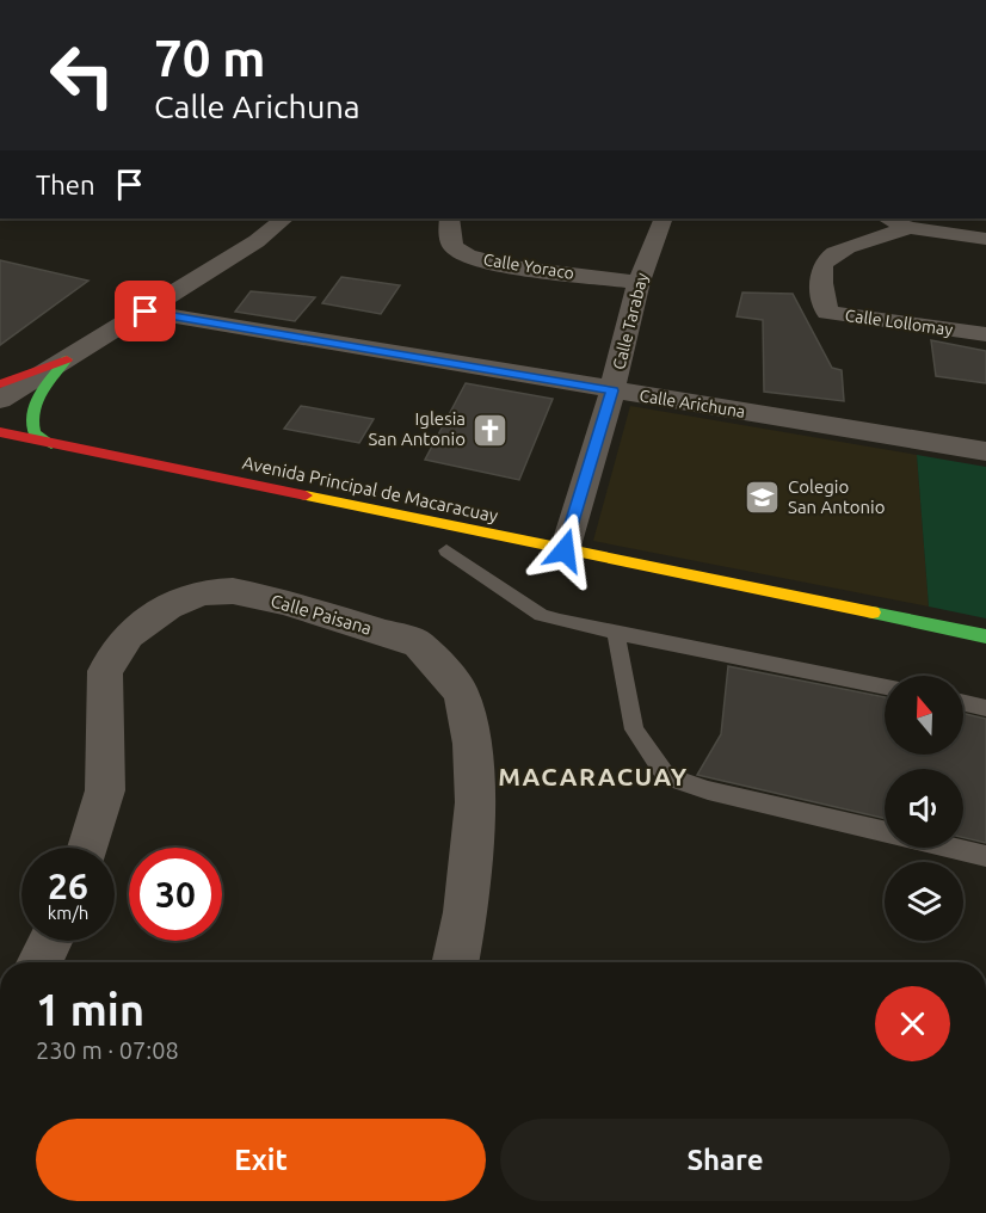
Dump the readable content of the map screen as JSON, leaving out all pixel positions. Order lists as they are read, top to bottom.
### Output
{
  "streets": {
    "street": [
      "Calle Yoraco",
      "Calle Tarabay",
      "Calle Lollomay",
      "Calle Arichuna",
      "Avenida Principal de Macaracuay",
      "Calle Paisana"
    ]
  },
  "crossings": [
    ["Calle Yoraco", "Calle Tarabay"],
    ["Calle Tarabay", "Calle Arichuna"],
    ["Calle Tarabay", "Avenida Principal de Macaracuay"]
  ],
  "districts": ["MACARACUAY"],
  "places": {
    "church": ["Iglesia San Antonio"],
    "school or university": ["Colegio San Antonio"]
  },
  "north": "top",
  "page": {
    "turn": ["70 m", "Calle Arichuna"],
    "then": "Then",
    "speed": "26 km/h",
    "limit": "30",
    "heading": ["1 min", "230 m · 07:08"],
    "buttons": ["Exit", "Share"]
  }
}
